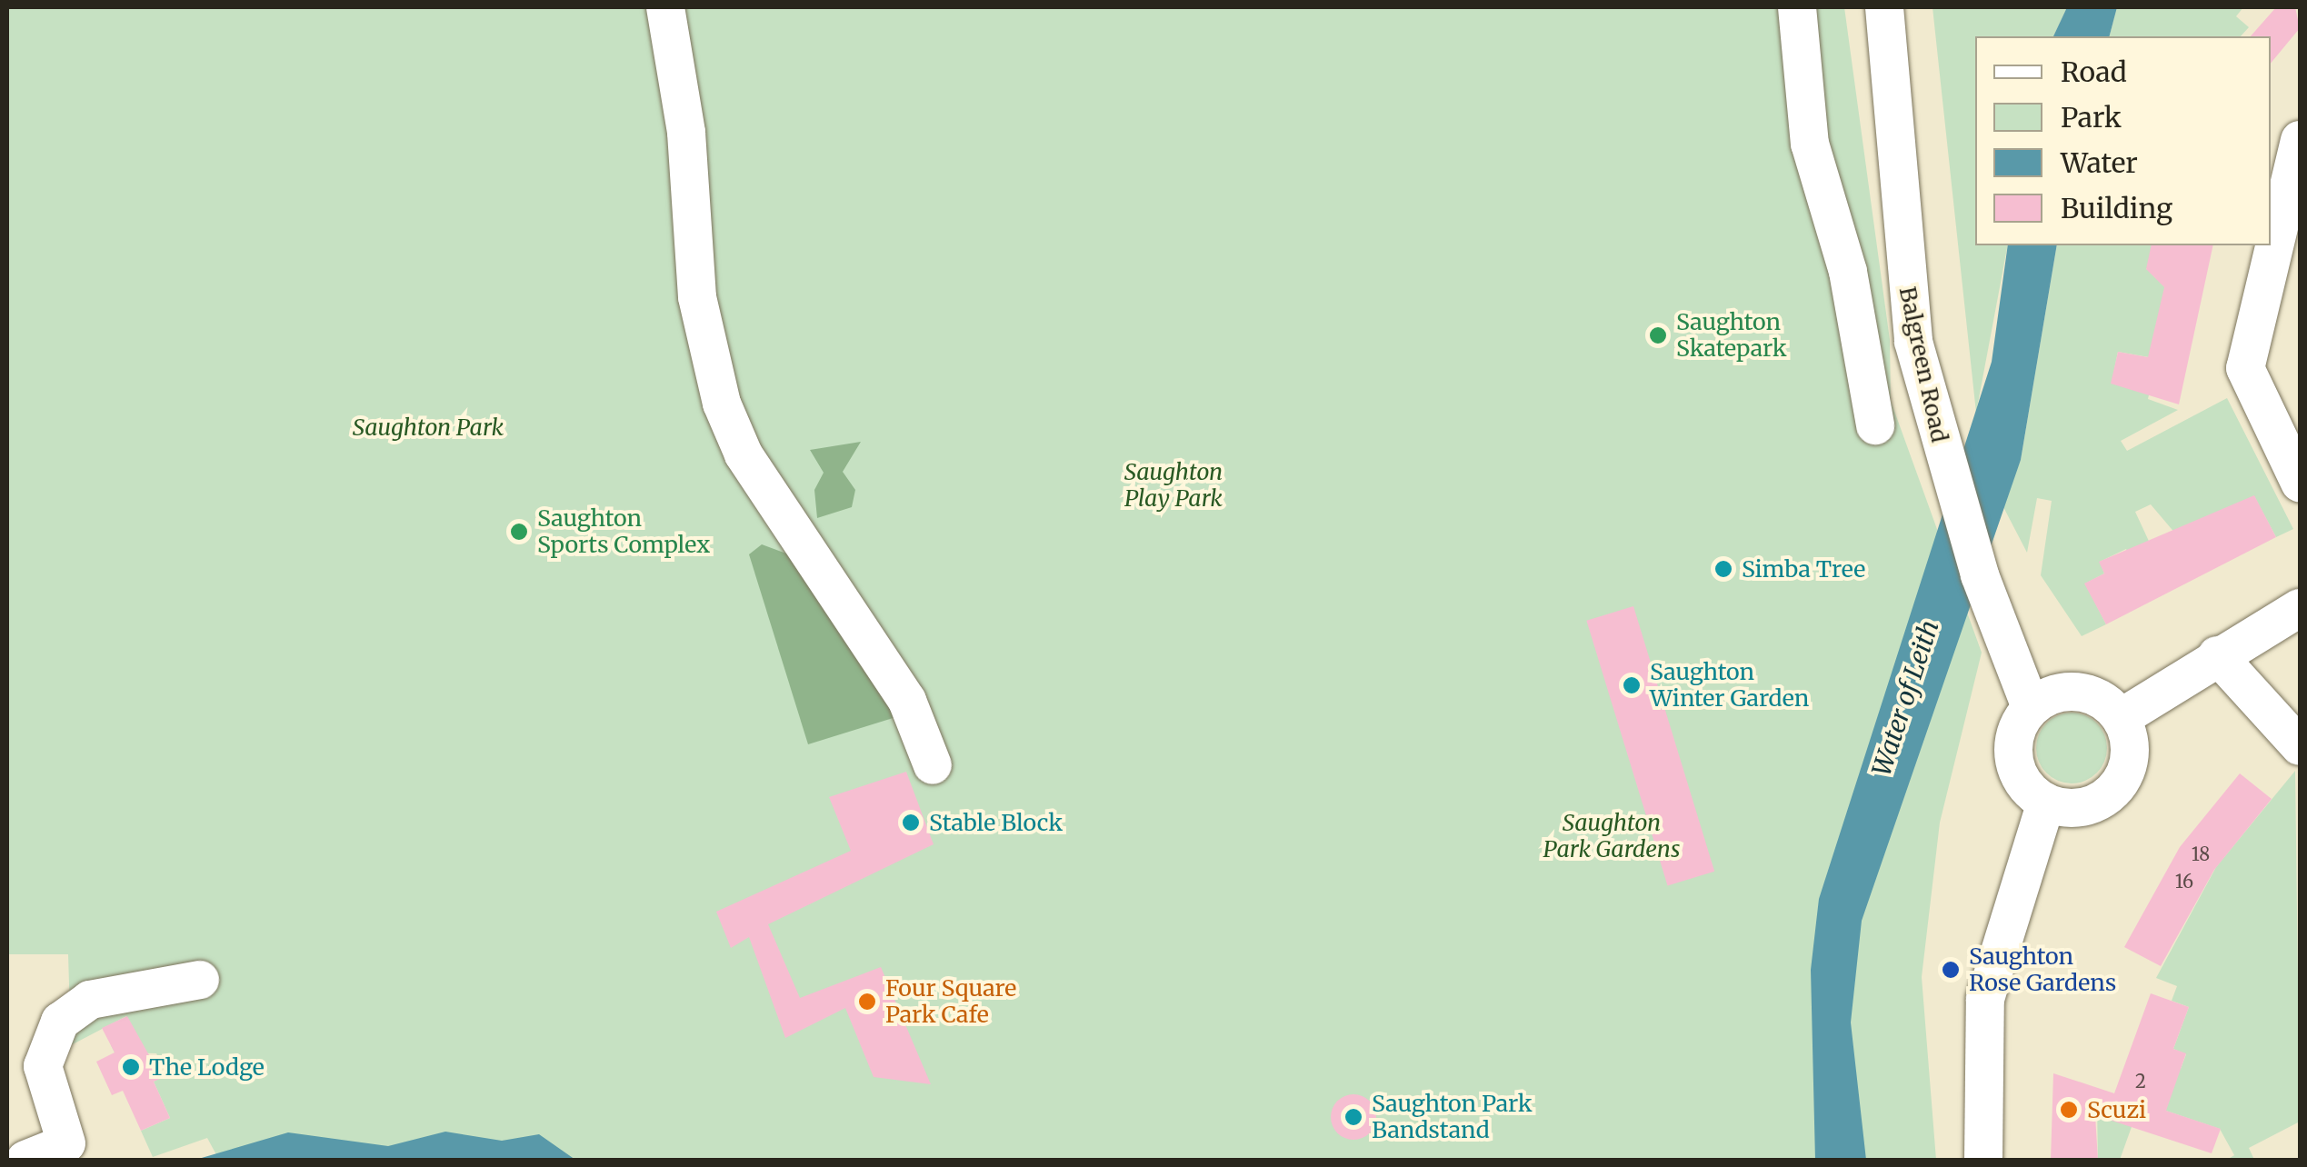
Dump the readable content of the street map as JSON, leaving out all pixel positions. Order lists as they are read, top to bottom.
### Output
{
  "streets": {
    "street": ["Balgreen Road"]
  },
  "water": ["Water of Leith"],
  "parks": ["Saughton Park", "Saughton Play Park", "Saughton Park Gardens"],
  "places": [
    "Saughton Skatepark",
    "Saughton Sports Complex",
    "Simba Tree",
    "Saughton Winter Garden",
    "Stable Block",
    "Saughton Rose Gardens",
    "Four Square Park Cafe",
    "The Lodge",
    "Scuzi",
    "Saughton Park Bandstand"
  ],
  "house_numbers": ["18", "16", "2"],
  "legend": [
    "Road",
    "Park",
    "Water",
    "Building"
  ]
}
